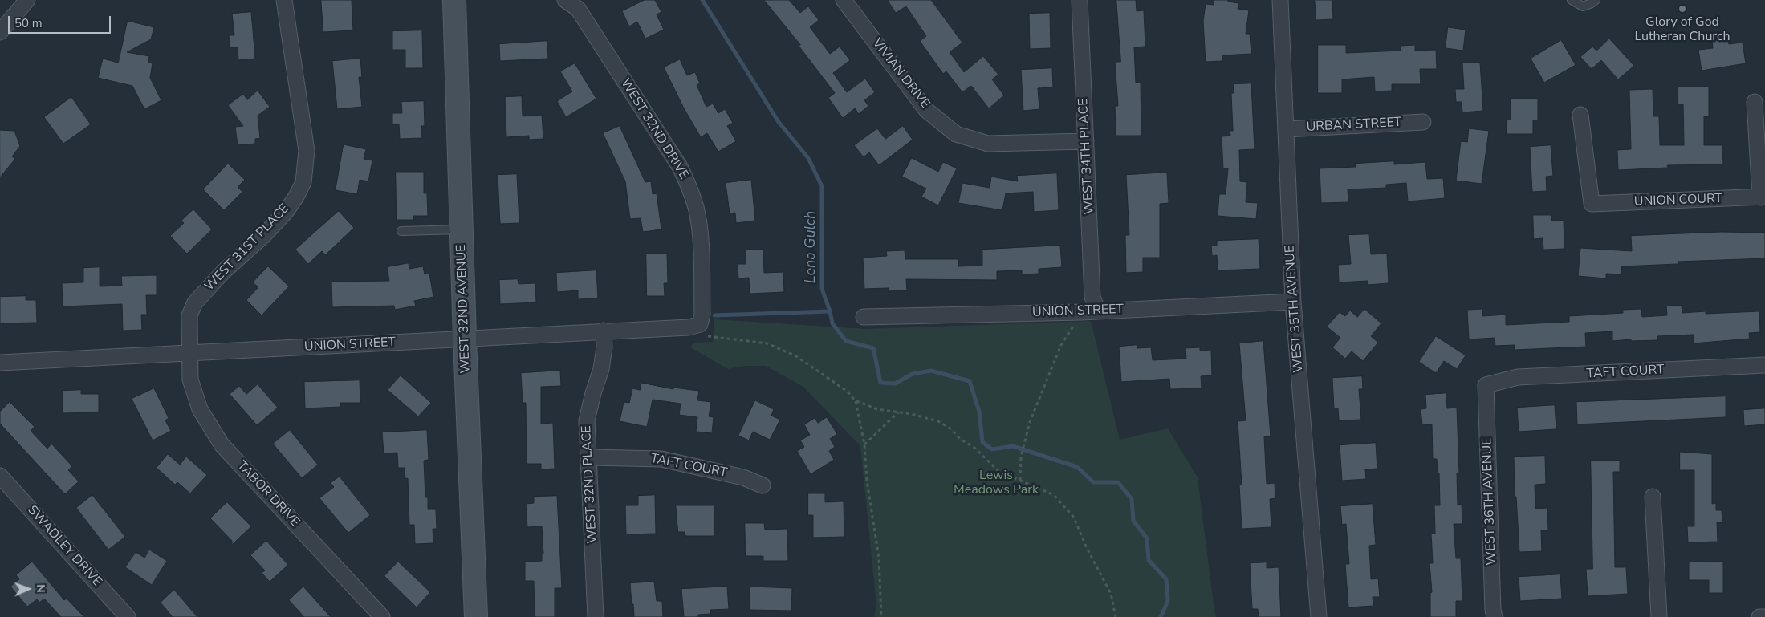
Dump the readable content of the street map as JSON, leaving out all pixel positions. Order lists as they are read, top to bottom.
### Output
{
  "streets": {
    "street": [
      "VIVIAN DRIVE",
      "URBAN STREET",
      "WEST 32ND DRIVE",
      "WEST 34TH PLACE",
      "UNION COURT",
      "WEST 31ST PLACE",
      "WEST 32ND AVENUE",
      "WEST 35TH AVENUE",
      "UNION STREET",
      "TAFT COURT",
      "WEST 32ND PLACE",
      "TABOR DRIVE",
      "WEST 36TH AVENUE",
      "SWADLEY DRIVE"
    ]
  },
  "crossings": [
    ["VIVIAN DRIVE", "WEST 34TH PLACE"],
    ["URBAN STREET", "WEST 35TH AVENUE"],
    ["WEST 32ND DRIVE", "UNION STREET"],
    ["WEST 34TH PLACE", "UNION STREET"],
    ["WEST 31ST PLACE", "UNION STREET"],
    ["WEST 31ST PLACE", "TABOR DRIVE"],
    ["WEST 32ND AVENUE", "UNION STREET"],
    ["WEST 35TH AVENUE", "UNION STREET"],
    ["UNION STREET", "WEST 32ND PLACE"],
    ["UNION STREET", "TABOR DRIVE"],
    ["TAFT COURT", "WEST 32ND PLACE"],
    ["TAFT COURT", "WEST 36TH AVENUE"]
  ],
  "water": ["Lena Gulch"],
  "parks": ["Lewis Meadows Park"],
  "places": ["Glory of God Lutheran Church"],
  "scale_bar": "50 m",
  "north": "right"
}
